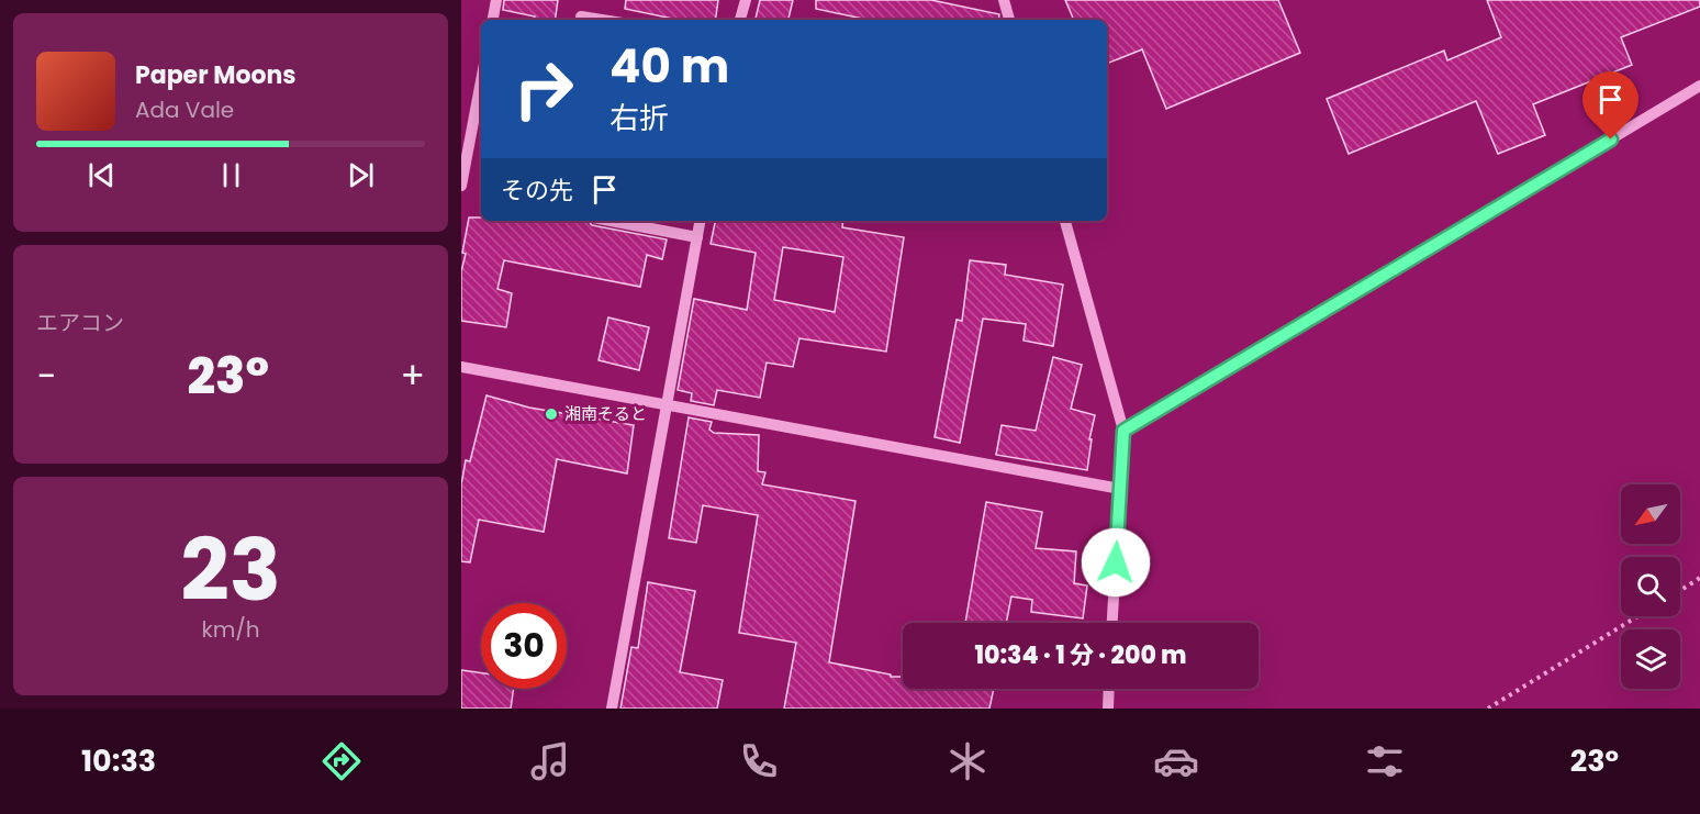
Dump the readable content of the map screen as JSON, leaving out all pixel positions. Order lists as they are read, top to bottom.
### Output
{
  "places": ["湘南そると"],
  "north": "bottom left",
  "page": {
    "turn": ["40 m", "右折"],
    "song": ["Paper Moons", "Ada Vale"],
    "then": "その先",
    "tile": [
      "エアコン",
      ["23", "km/h"]
    ],
    "heat": ["−", "23°", "+"],
    "limit": "30",
    "trip": "10:34 · 1 分 · 200 m",
    "tabs": ["10:33", "23°"]
  }
}
